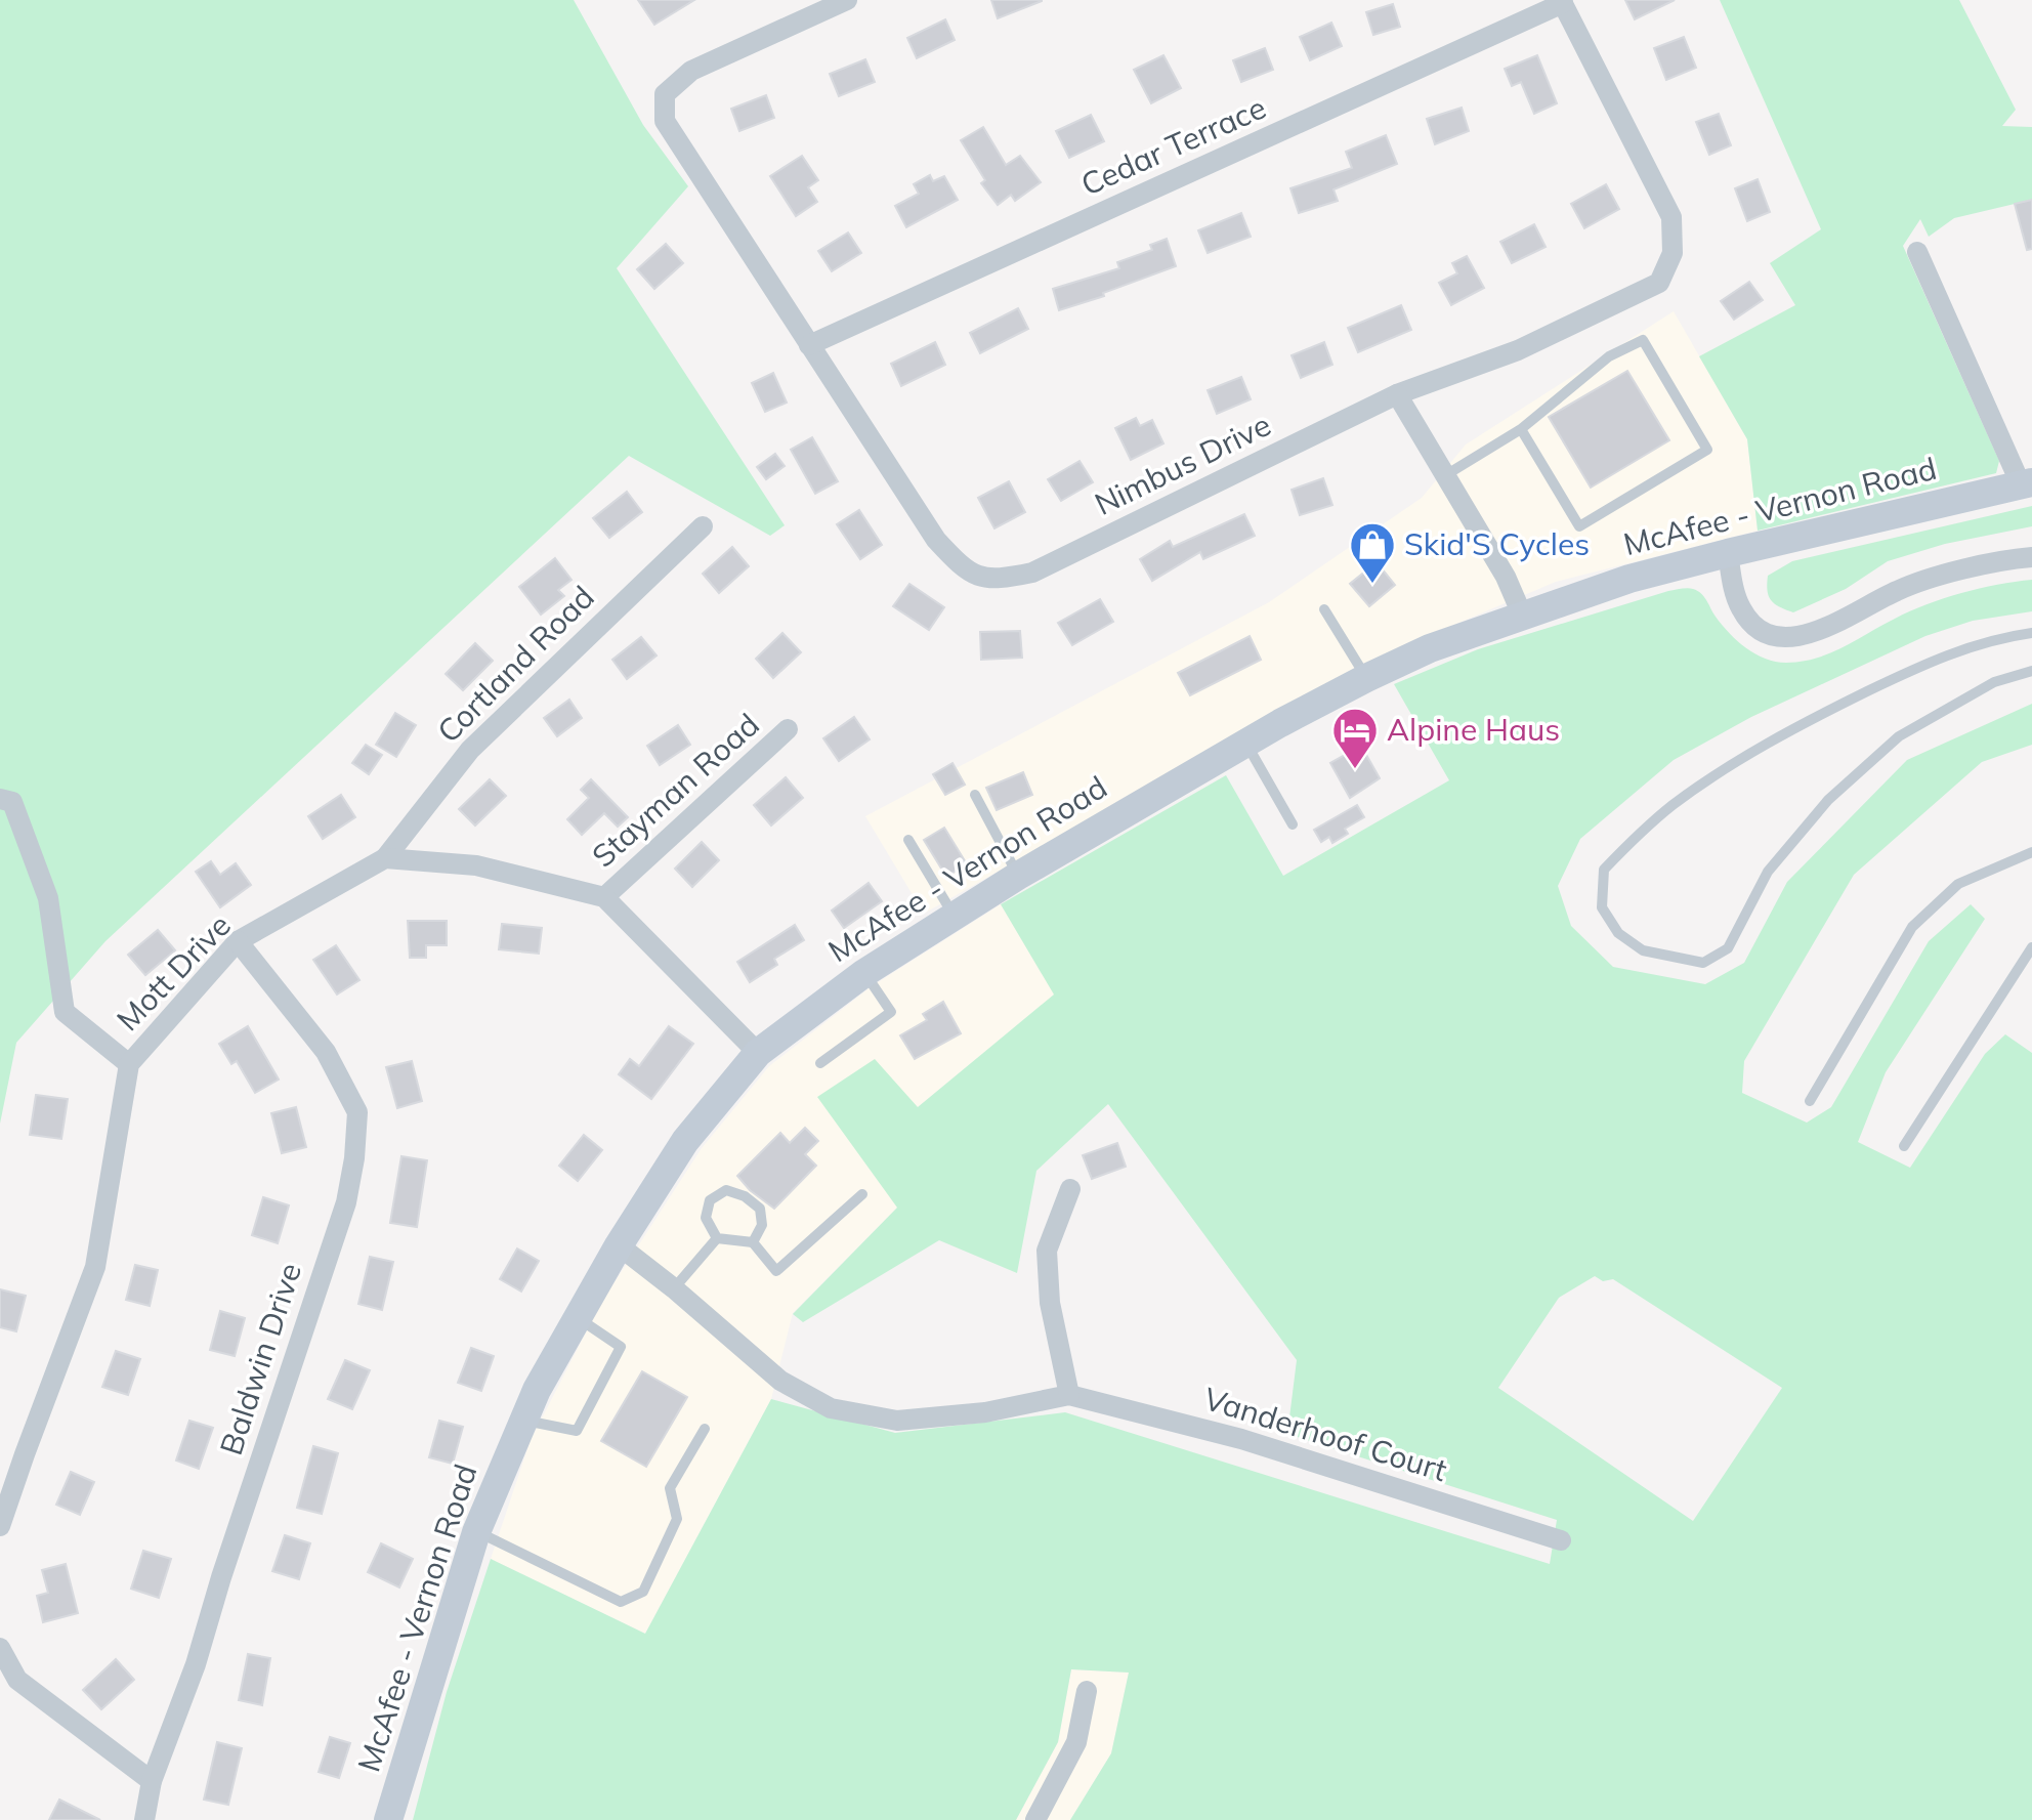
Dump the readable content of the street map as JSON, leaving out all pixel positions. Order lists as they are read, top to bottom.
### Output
{
  "streets": {
    "main road": ["McAfee - Vernon Road"],
    "street": [
      "Cedar Terrace",
      "Nimbus Drive",
      "Cortland Road",
      "Stayman Road",
      "Mott Drive",
      "Baldwin Drive",
      "Vanderhoof Court"
    ]
  },
  "crossings": [
    ["Cedar Terrace", "Nimbus Drive"],
    ["McAfee - Vernon Road", "Vanderhoof Court"],
    ["Cortland Road", "Mott Drive"],
    ["Mott Drive", "Baldwin Drive"]
  ],
  "places": {
    "shop": ["Skid'S Cycles"],
    "hotel": ["Alpine Haus"]
  }
}
